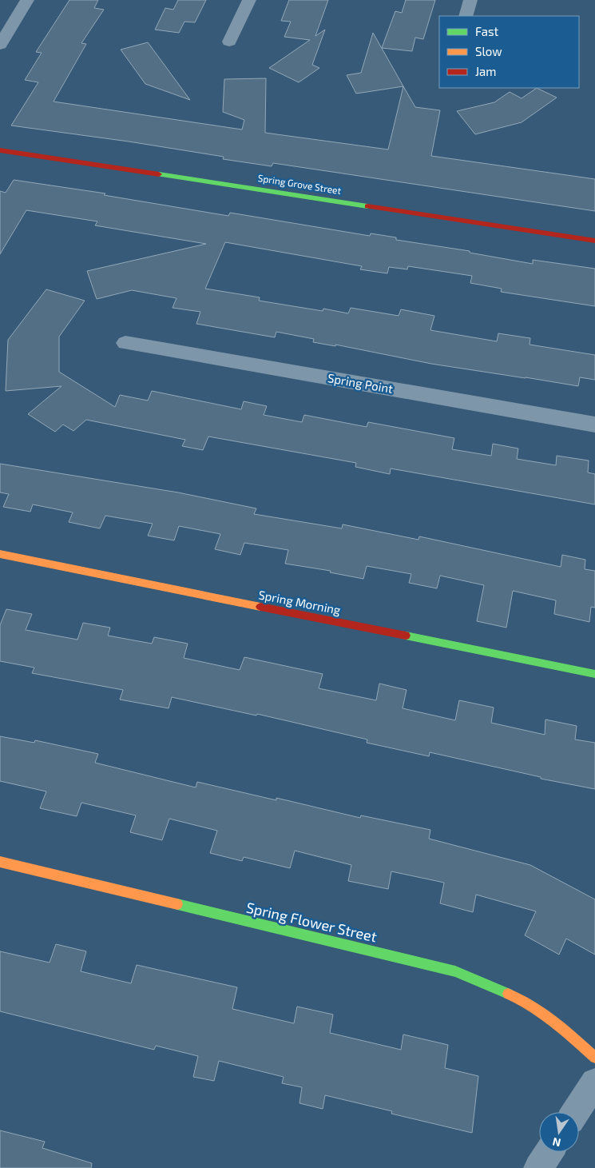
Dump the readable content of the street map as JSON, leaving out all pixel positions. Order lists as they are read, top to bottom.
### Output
{
  "streets": {
    "street": [
      "Spring Grove Street",
      "Spring Point",
      "Spring Morning",
      "Spring Flower Street"
    ]
  },
  "legend": ["Fast", "Slow", "Jam"],
  "north": "bottom"
}
